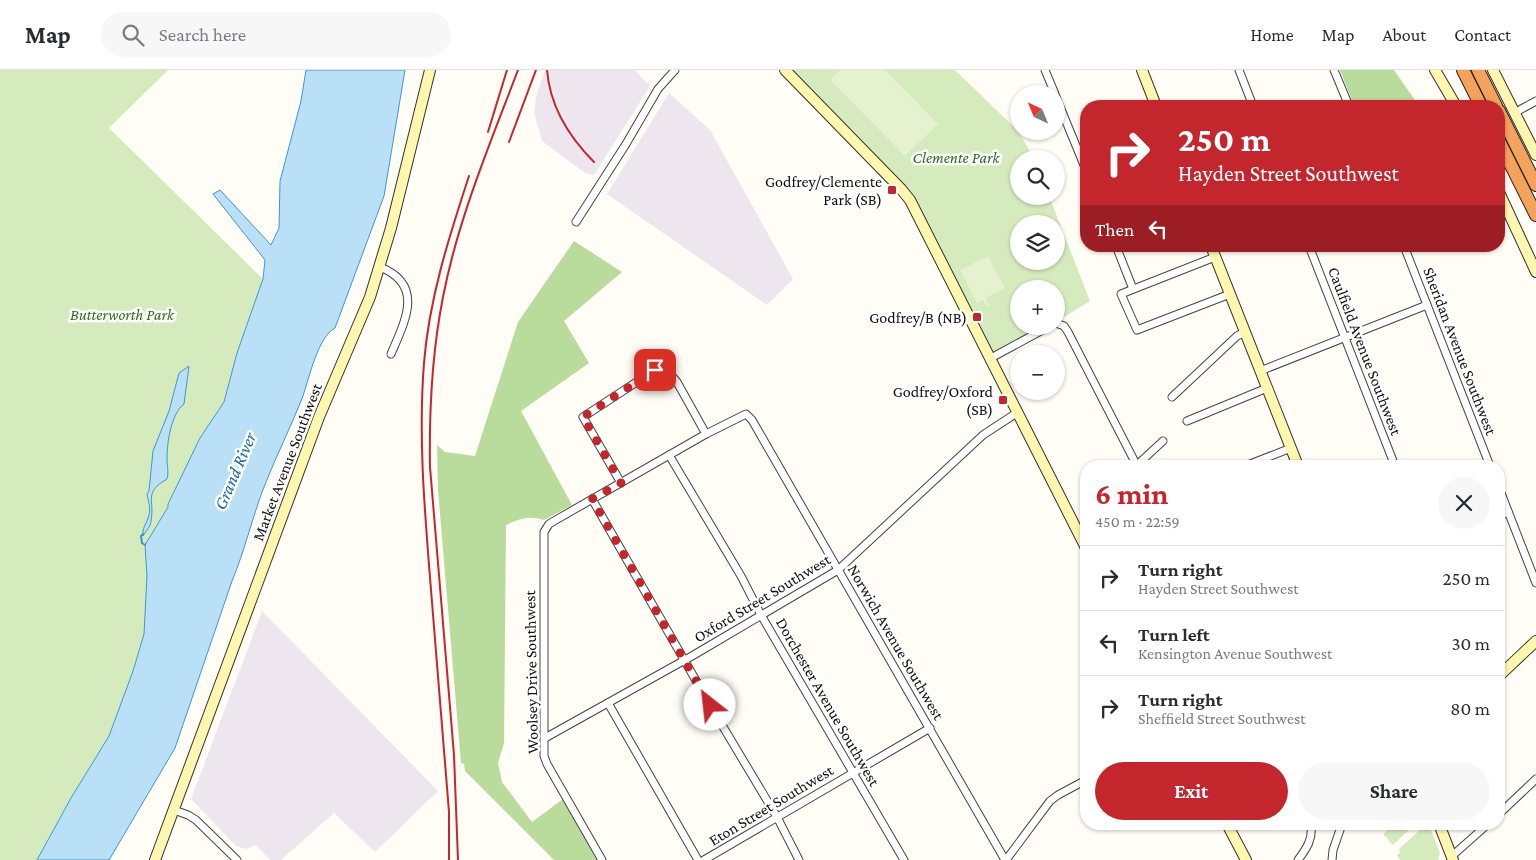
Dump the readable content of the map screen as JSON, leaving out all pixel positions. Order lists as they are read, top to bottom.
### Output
{
  "streets": {
    "main road": ["Market Avenue Southwest"],
    "street": [
      "Caulfield Avenue Southwest",
      "Sheridan Avenue Southwest",
      "Oxford Street Southwest",
      "Norwich Avenue Southwest",
      "Woolsey Drive Southwest",
      "Dorchester Avenue Southwest",
      "Eton Street Southwest"
    ]
  },
  "crossings": [
    ["Oxford Street Southwest", "Norwich Avenue Southwest"],
    ["Oxford Street Southwest", "Woolsey Drive Southwest"],
    ["Oxford Street Southwest", "Dorchester Avenue Southwest"],
    ["Norwich Avenue Southwest", "Eton Street Southwest"],
    ["Dorchester Avenue Southwest", "Eton Street Southwest"]
  ],
  "water": ["Grand River"],
  "parks": ["Clemente Park", "Butterworth Park"],
  "places": {
    "transit": ["Godfrey/Clemente Park (SB)", "Godfrey/B (NB)", "Godfrey/Oxford (SB)"]
  },
  "north": "top left",
  "page": {
    "header": "Map",
    "search": "Search here",
    "nav": [
      "Home",
      "Map",
      "About",
      "Contact"
    ],
    "map_buttons": ["+", "−"],
    "turn": ["250 m", "Hayden Street Southwest"],
    "then": "Then",
    "heading": ["6 min", "450 m · 22:59"],
    "list": [
      {
        "name": "Turn right",
        "note": "Hayden Street Southwest",
        "value": "250 m"
      },
      {
        "name": "Turn left",
        "note": "Kensington Avenue Southwest",
        "value": "30 m"
      },
      {
        "name": "Turn right",
        "note": "Sheffield Street Southwest",
        "value": "80 m"
      }
    ],
    "buttons": ["Exit", "Share"]
  }
}
